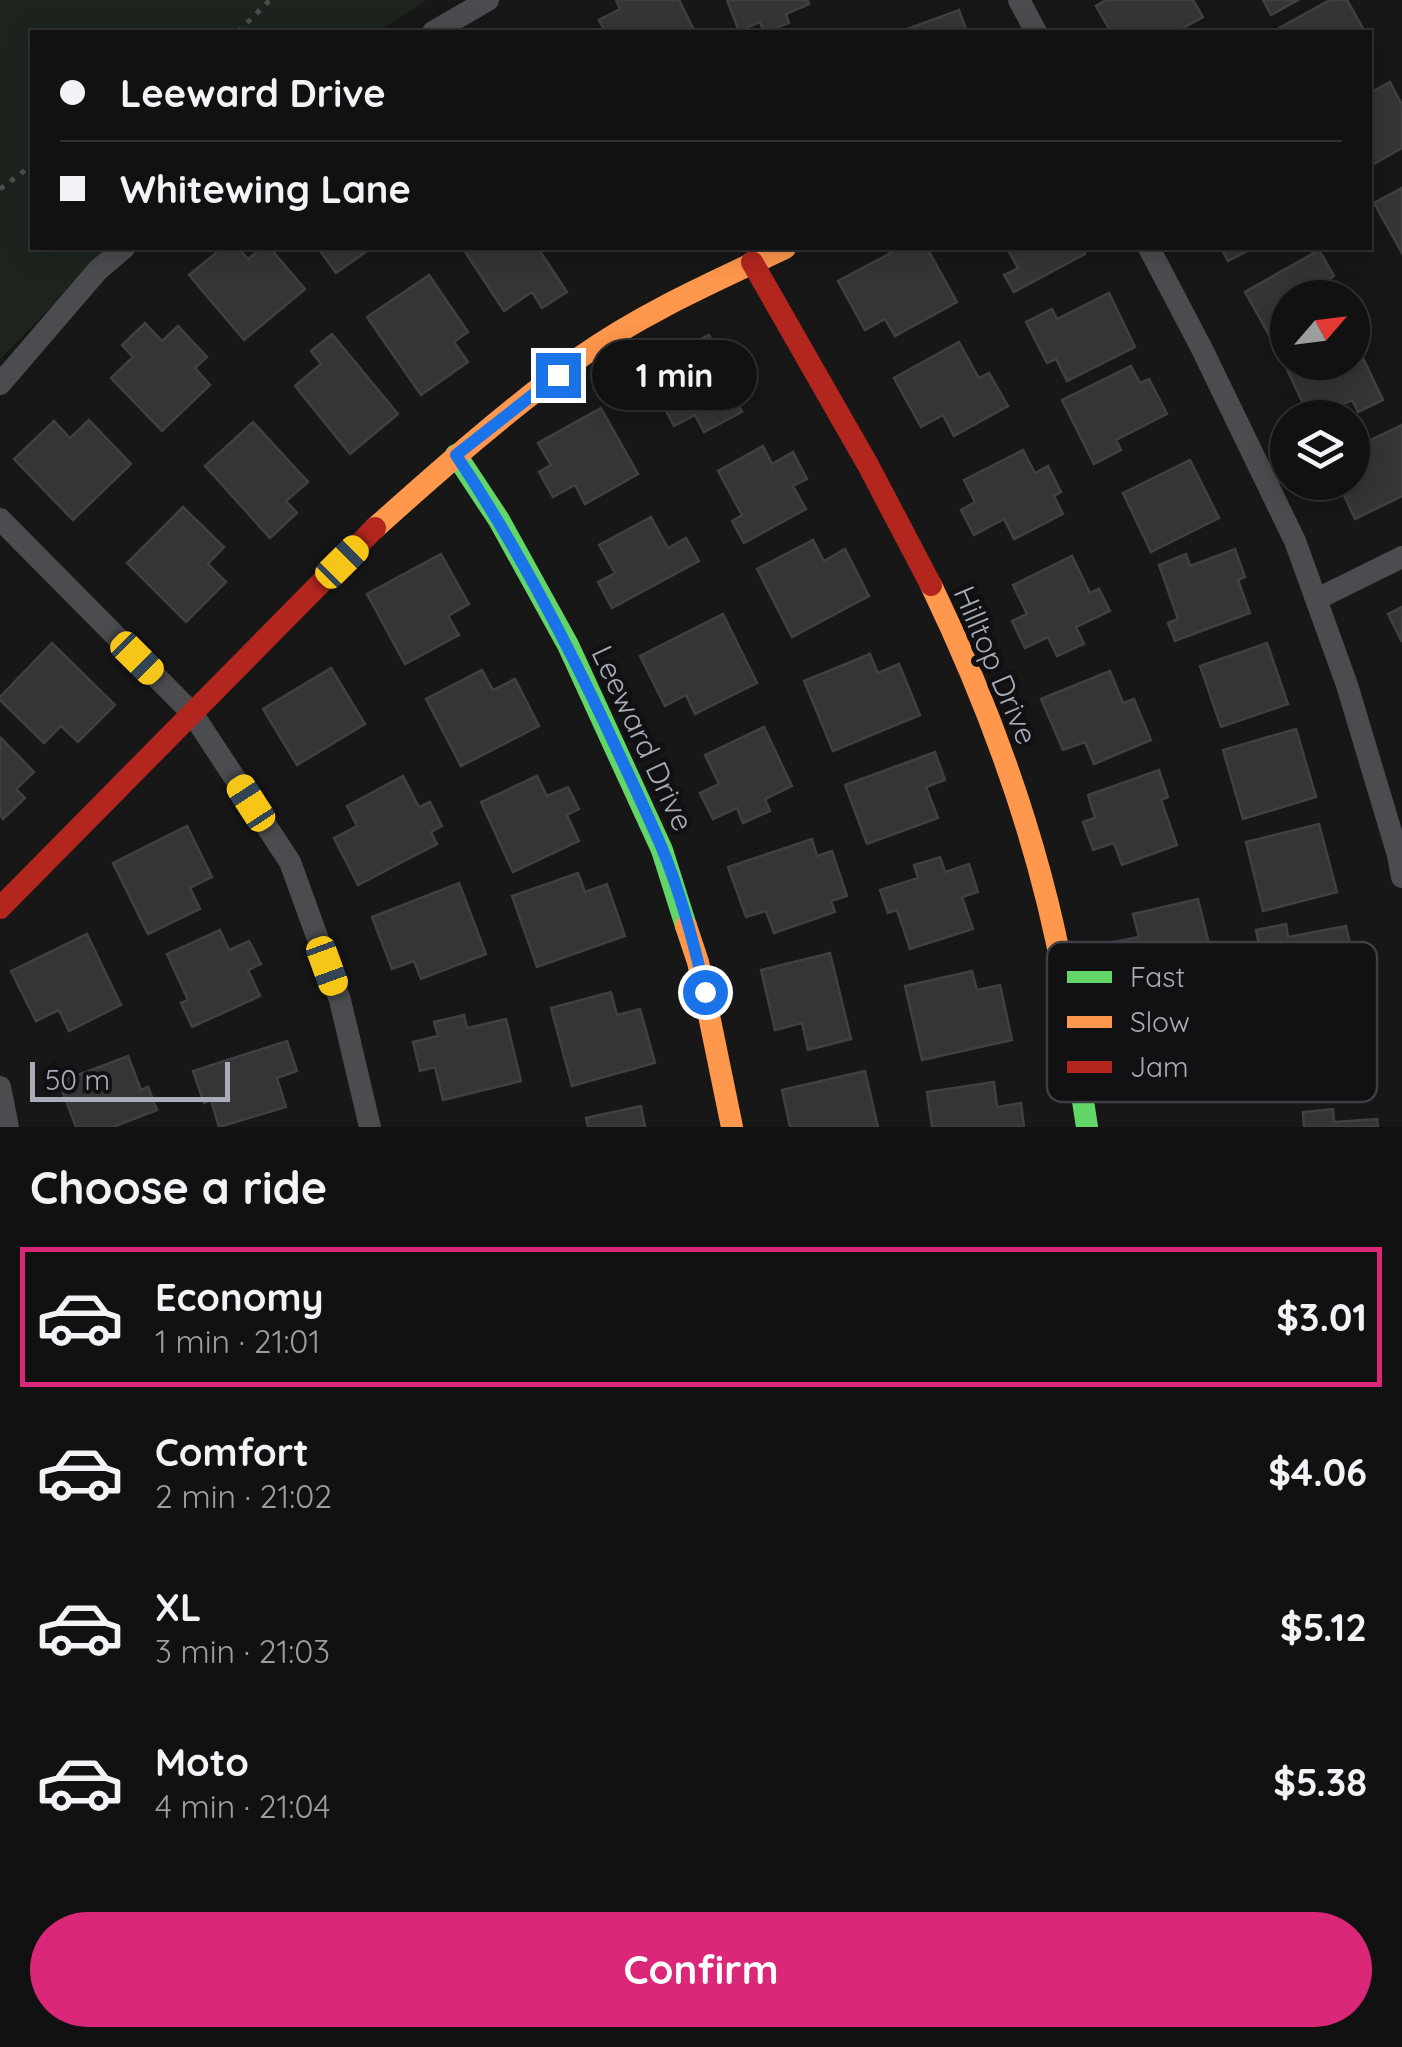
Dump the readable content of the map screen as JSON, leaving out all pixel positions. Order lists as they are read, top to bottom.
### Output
{
  "streets": {
    "street": ["Hilltop Drive", "Leeward Drive"]
  },
  "legend": ["Fast", "Slow", "Jam"],
  "scale_bar": "50 m",
  "north": "top right",
  "page": {
    "banner": ["Leeward Drive", "Whitewing Lane"],
    "bubble": "1 min",
    "scale": "50 m",
    "heading": "Choose a ride",
    "list": [
      {
        "name": "Economy",
        "note": "1 min · 21:01",
        "value": "$3.01"
      },
      {
        "name": "Comfort",
        "note": "2 min · 21:02",
        "value": "$4.06"
      },
      {
        "name": "XL",
        "note": "3 min · 21:03",
        "value": "$5.12"
      },
      {
        "name": "Moto",
        "note": "4 min · 21:04",
        "value": "$5.38"
      }
    ],
    "buttons": "Confirm"
  }
}
